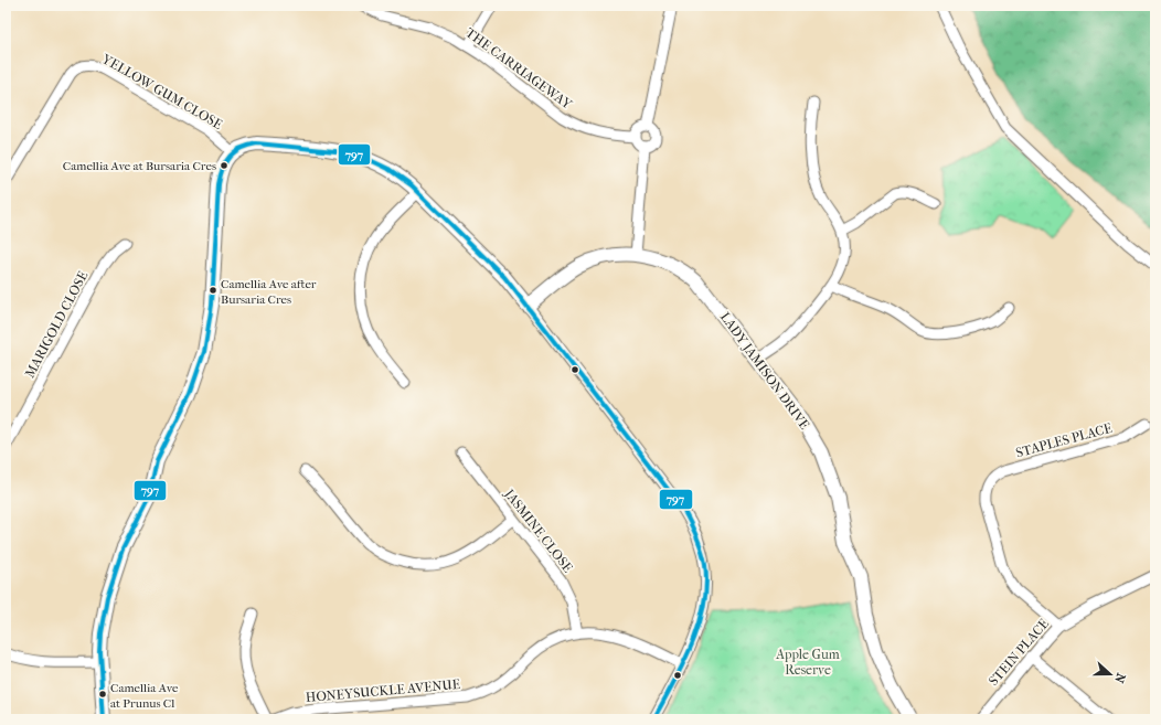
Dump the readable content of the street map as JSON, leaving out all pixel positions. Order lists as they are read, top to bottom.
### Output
{
  "streets": {
    "street": [
      "THE CARRIAGEWAY",
      "YELLOW GUM CLOSE",
      "MARIGOLD CLOSE",
      "LADY JAMISON DRIVE",
      "STAPLES PLACE",
      "JASMINE CLOSE",
      "STEIN PLACE",
      "HONEYSUCKLE AVENUE"
    ]
  },
  "crossings": [
    ["JASMINE CLOSE", "HONEYSUCKLE AVENUE"]
  ],
  "parks": ["Apple Gum Reserve"],
  "places": ["Camellia Ave at Bursaria Cres", "Camellia Ave after Bursaria Cres", "Camellia Ave at Prunus Cl"],
  "lines": ["transit line 797"],
  "north": "right"
}
